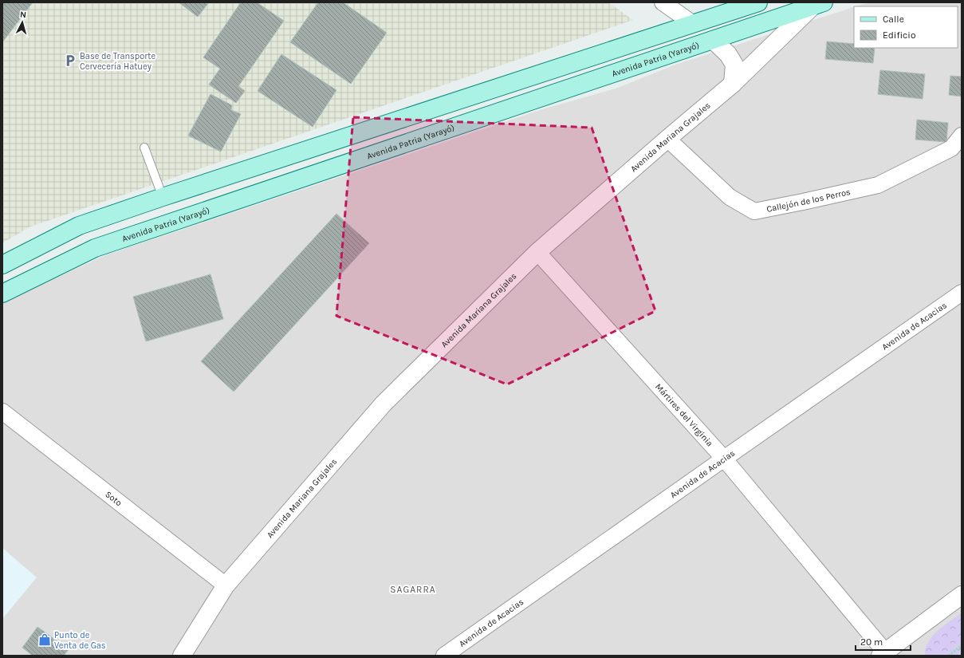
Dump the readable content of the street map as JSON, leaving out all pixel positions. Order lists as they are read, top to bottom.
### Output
{
  "streets": {
    "main road": ["Avenida Patria (Yarayó)"],
    "street": [
      "Avenida Mariana Grajales",
      "Callejón de los Perros",
      "Avenida de Acacias",
      "Mártires del Virginia",
      "Soto"
    ]
  },
  "crossings": [
    ["Avenida Patria (Yarayó)", "Avenida Mariana Grajales"],
    ["Avenida Mariana Grajales", "Callejón de los Perros"],
    ["Avenida Mariana Grajales", "Mártires del Virginia"],
    ["Avenida Mariana Grajales", "Soto"],
    ["Avenida de Acacias", "Mártires del Virginia"]
  ],
  "districts": ["SAGARRA"],
  "places": {
    "parking": ["Base de Transporte Cervecería Hatuey"],
    "shop": ["Punto de Venta de Gas"]
  },
  "legend": ["Calle", "Edificio"],
  "scale_bar": "20 m",
  "north": "top"
}
